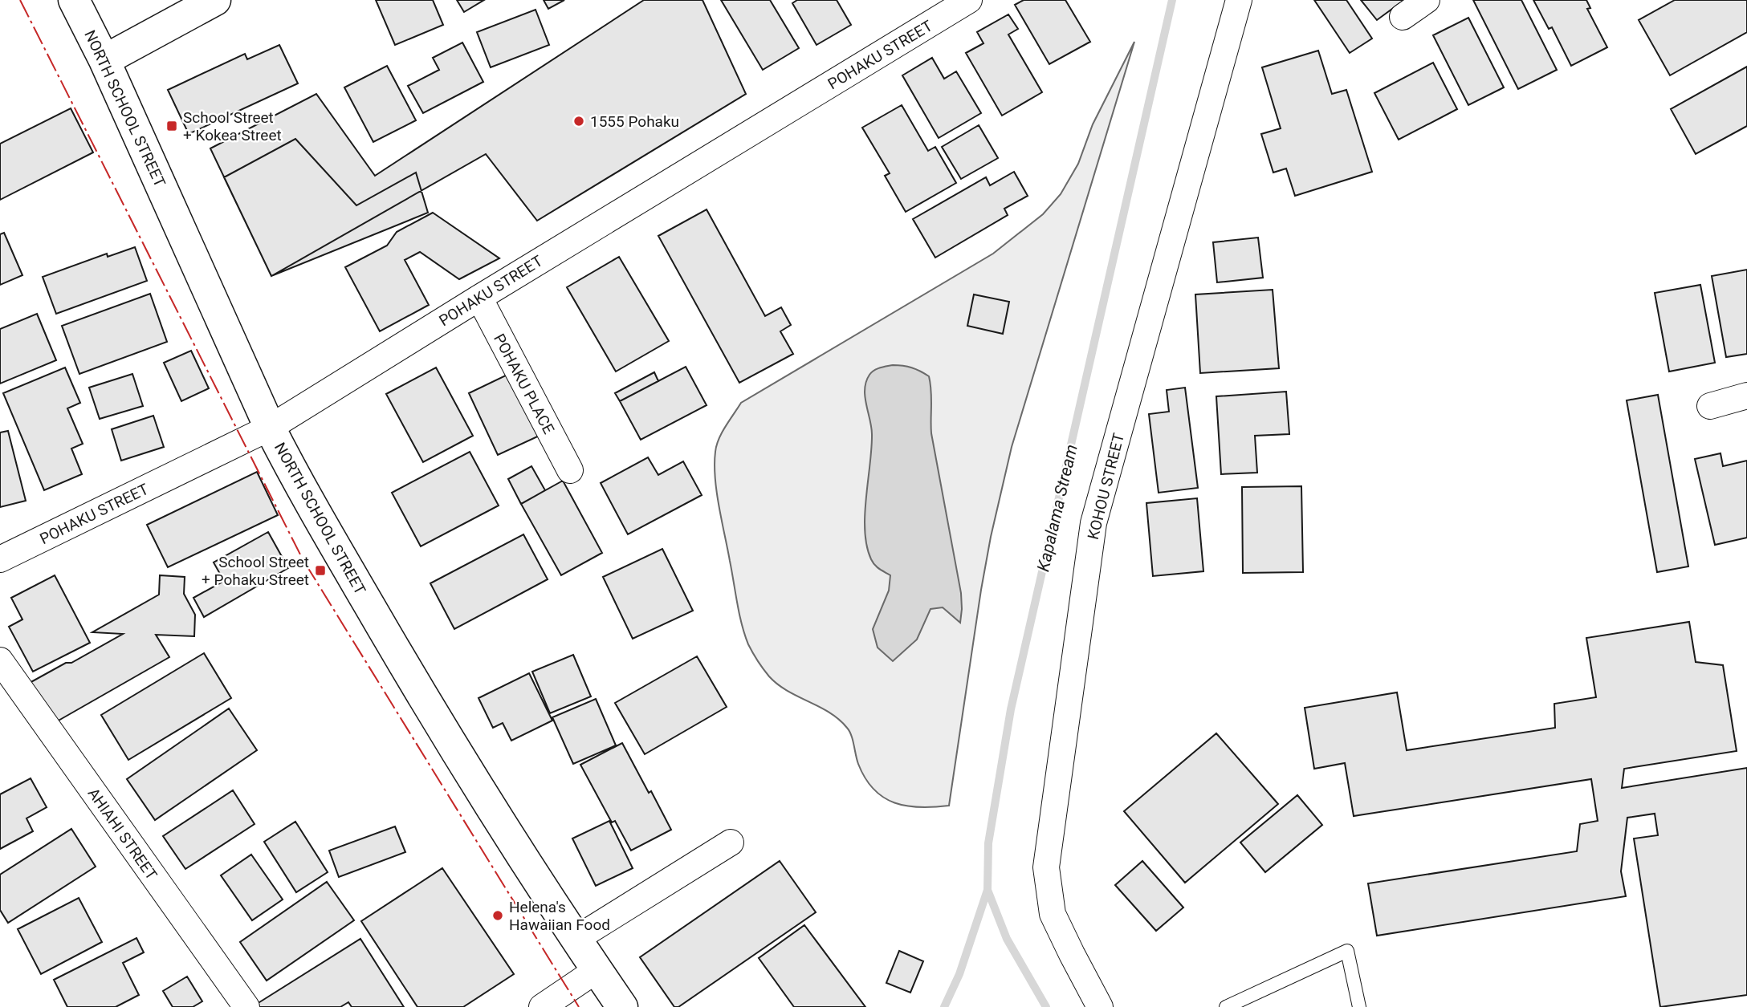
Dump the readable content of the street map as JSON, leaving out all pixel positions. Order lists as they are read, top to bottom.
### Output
{
  "streets": {
    "main road": ["NORTH SCHOOL STREET"],
    "street": [
      "POHAKU STREET",
      "POHAKU PLACE",
      "KOHOU STREET",
      "AHIAHI STREET"
    ]
  },
  "crossings": [
    ["POHAKU STREET", "NORTH SCHOOL STREET"],
    ["POHAKU STREET", "POHAKU PLACE"]
  ],
  "water": ["Kapalama Stream"],
  "places": {
    "other": ["1555 Pohaku", "Helena's Hawaiian Food"],
    "transit": ["School Street + Kokea Street", "School Street + Pohaku Street"]
  }
}
